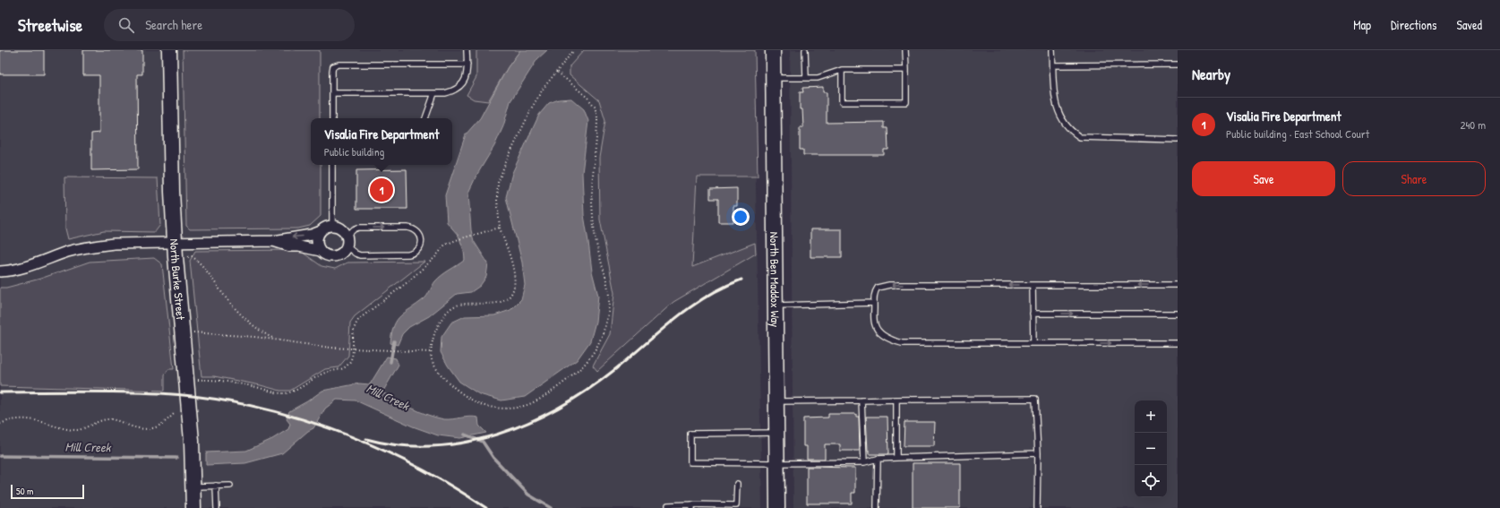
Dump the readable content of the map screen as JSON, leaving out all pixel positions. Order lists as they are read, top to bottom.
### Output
{
  "streets": {
    "main road": ["North Ben Maddox Way", "North Burke Street"]
  },
  "water": ["Mill Creek"],
  "scale_bar": "50 m",
  "page": {
    "header": "Streetwise",
    "search": "Search here",
    "nav": ["Map", "Directions", "Saved"],
    "heading": "Nearby",
    "list": [
      {
        "mark": "1",
        "name": "Visalia Fire Department",
        "note": "Public building · East School Court",
        "value": "240 m"
      }
    ],
    "popup": ["Visalia Fire Department", "Public building"],
    "buttons": ["Save", "Share"],
    "pins": "1",
    "map_buttons": ["+", "−"],
    "scale": "50 m"
  }
}
